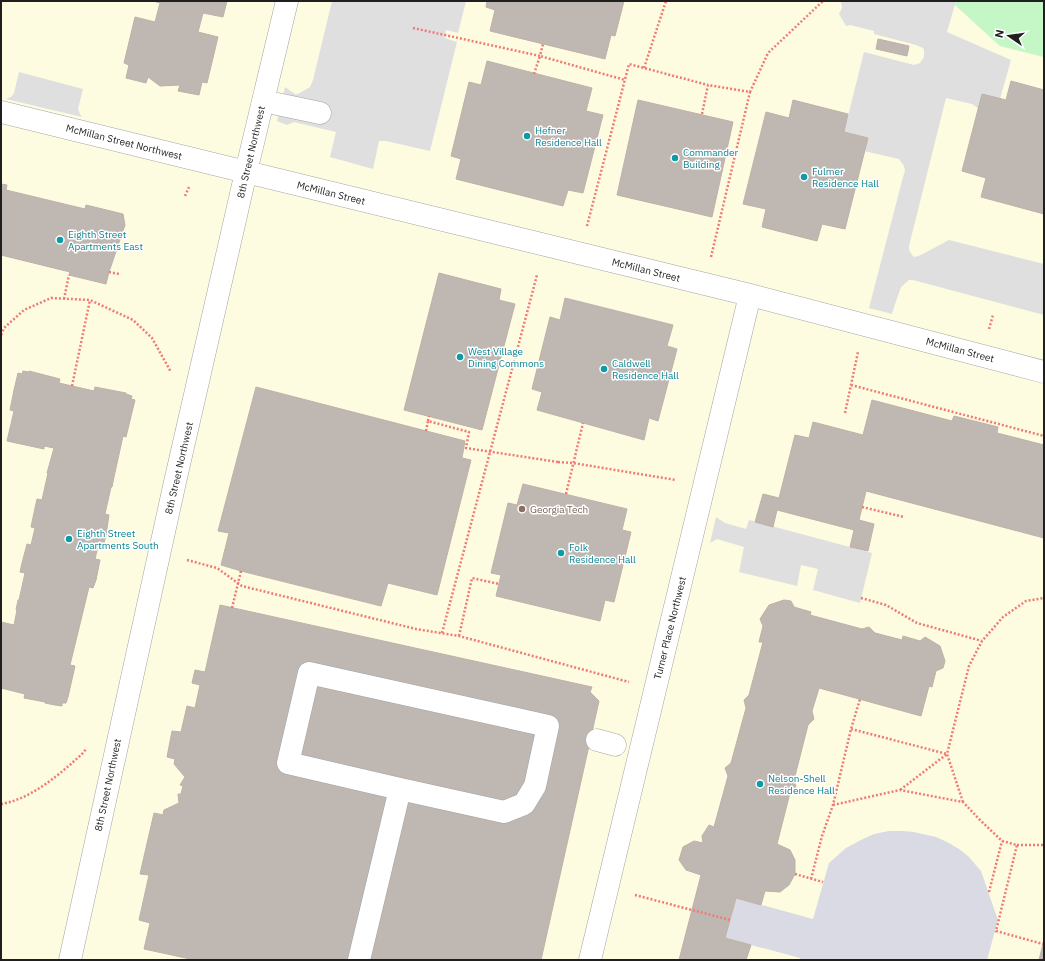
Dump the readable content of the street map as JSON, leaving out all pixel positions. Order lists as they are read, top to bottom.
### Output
{
  "streets": {
    "street": [
      "McMillan Street Northwest",
      "8th Street Northwest",
      "McMillan Street",
      "Turner Place Northwest"
    ]
  },
  "crossings": [
    ["McMillan Street Northwest", "8th Street Northwest"],
    ["McMillan Street Northwest", "McMillan Street"],
    ["8th Street Northwest", "McMillan Street"],
    ["McMillan Street", "Turner Place Northwest"]
  ],
  "places": [
    "Hefner Residence Hall",
    "Commander Building",
    "Fulmer Residence Hall",
    "Eighth Street Apartments East",
    "West Village Dining Commons",
    "Caldwell Residence Hall",
    "Georgia Tech",
    "Eighth Street Apartments South",
    "Folk Residence Hall",
    "Nelson-Shell Residence Hall"
  ],
  "north": "left"
}
